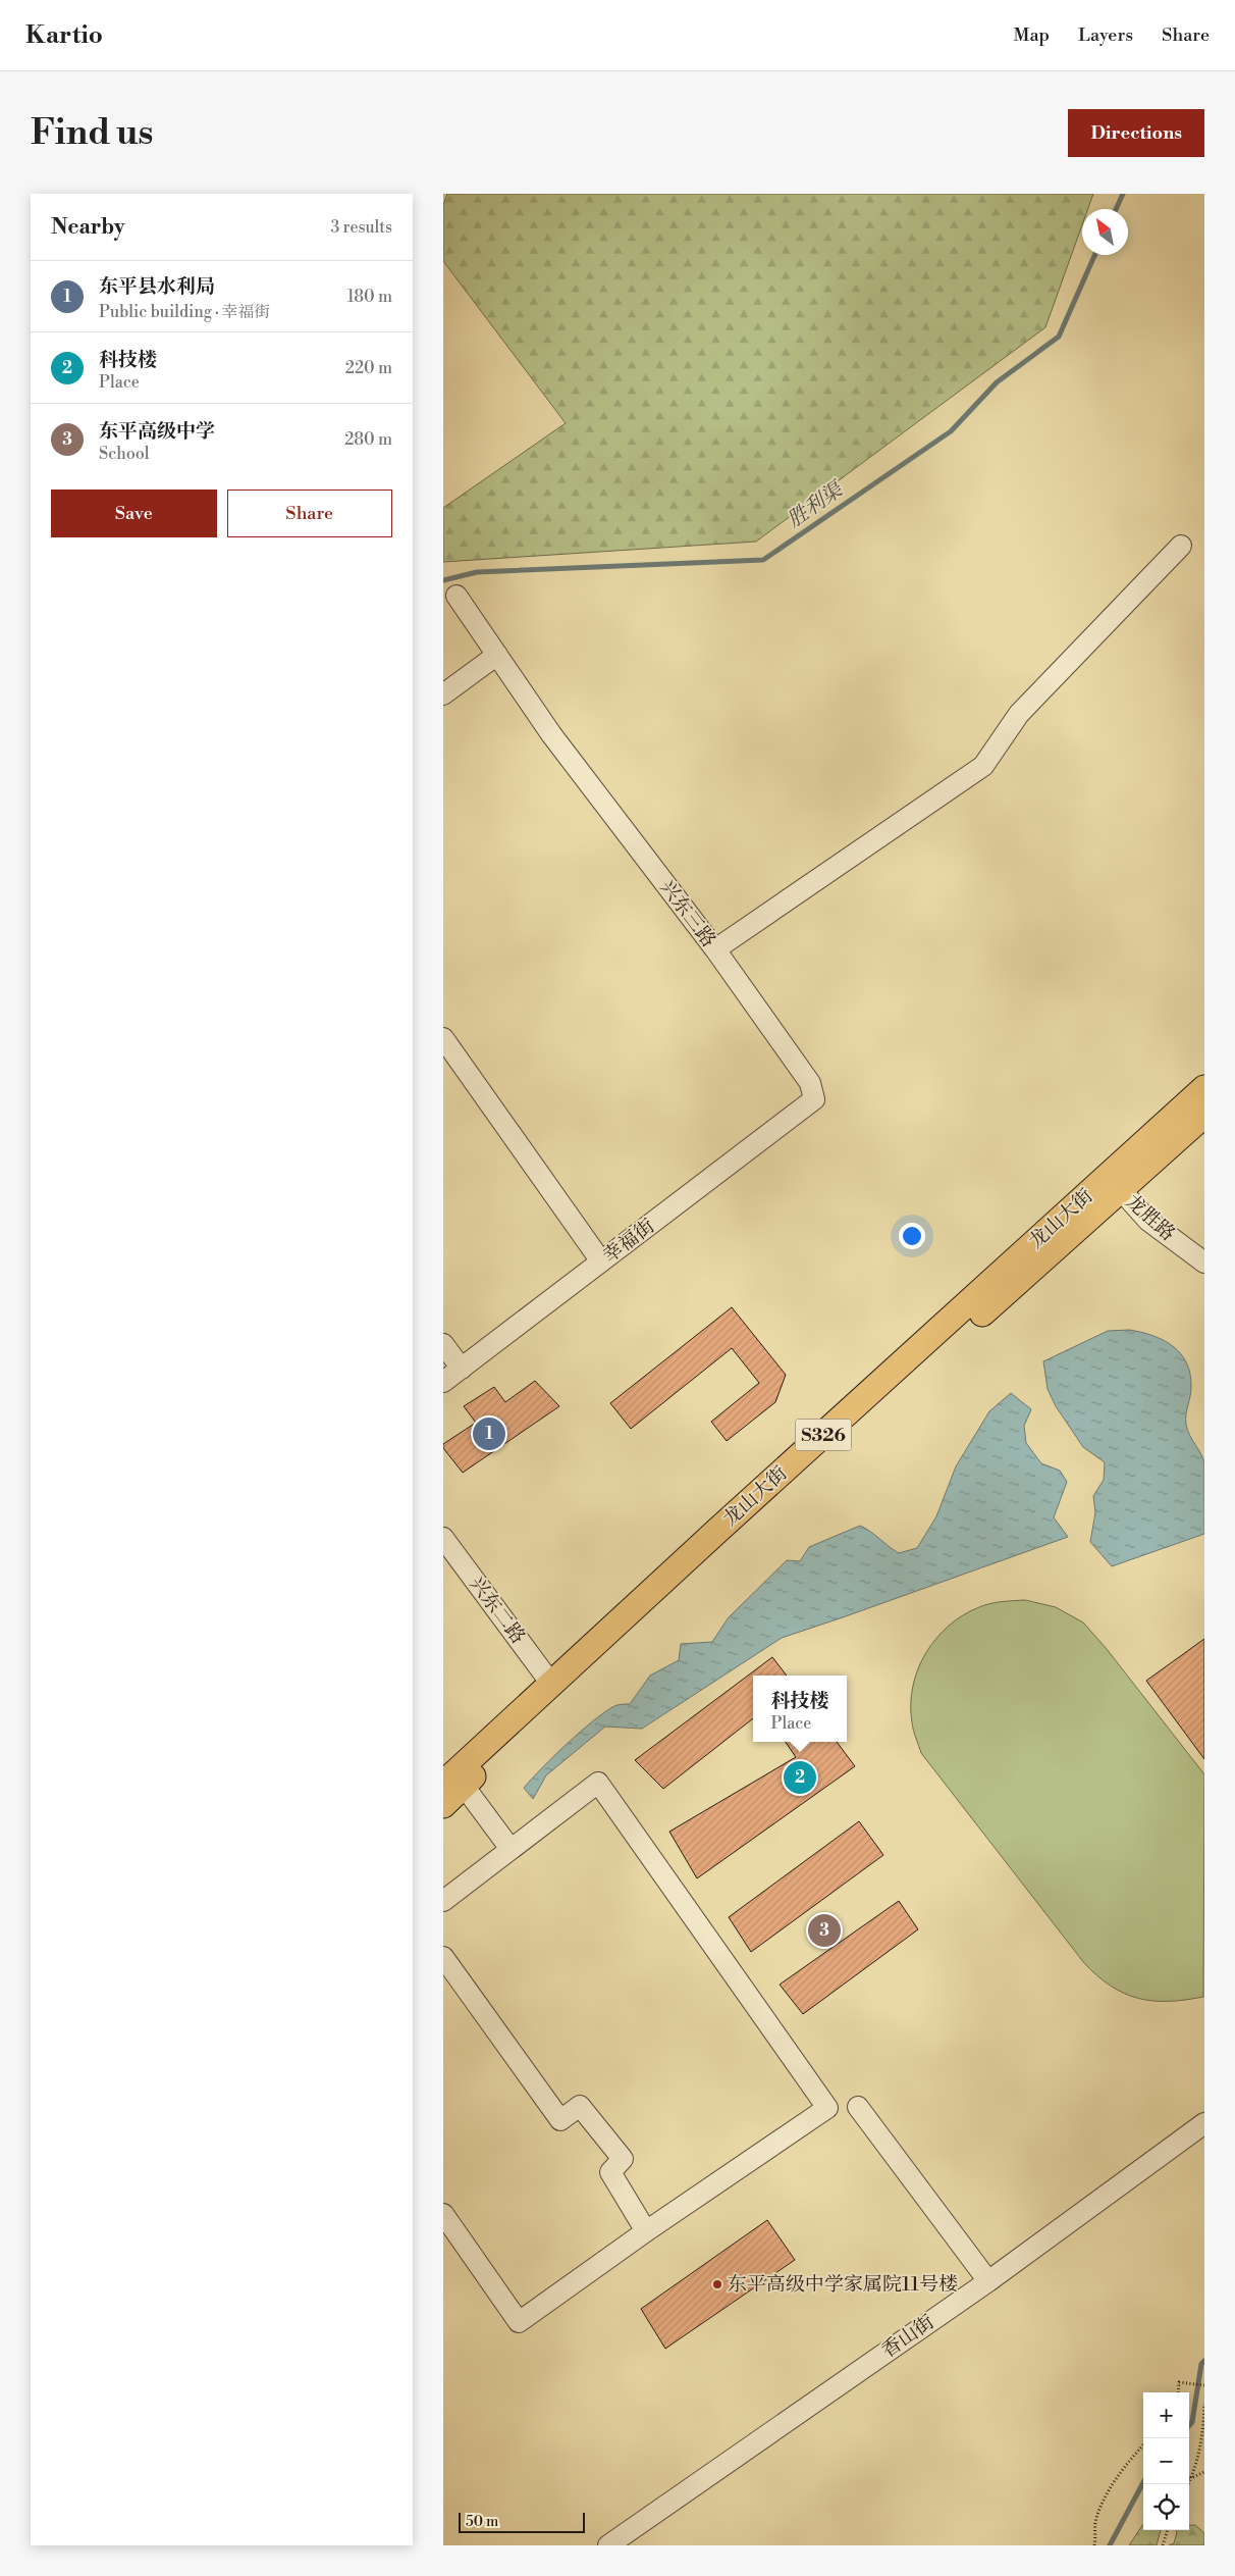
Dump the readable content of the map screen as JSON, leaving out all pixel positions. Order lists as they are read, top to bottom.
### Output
{
  "streets": {
    "main road": ["龙山大街", "S326"],
    "street": [
      "兴东三路",
      "龙胜路",
      "幸福街",
      "兴东二路",
      "香山街"
    ]
  },
  "crossings": [
    ["兴东三路", "幸福街"],
    ["龙胜路", "龙山大街"],
    ["龙山大街", "兴东二路"]
  ],
  "water": ["胜利渠"],
  "places": ["东平高级中学家属院11号楼"],
  "scale_bar": "50 m",
  "north": "top left",
  "page": {
    "header": "Kartio",
    "nav": ["Map", "Layers", "Share"],
    "buttons": [
      "Directions",
      ["Save", "Share"]
    ],
    "title": "Find us",
    "heading": ["Nearby", "3 results"],
    "list": [
      {
        "mark": "1",
        "name": "东平县水利局",
        "note": "Public building · 幸福街",
        "value": "180 m"
      },
      {
        "mark": "2",
        "name": "科技楼",
        "note": "Place",
        "value": "220 m"
      },
      {
        "mark": "3",
        "name": "东平高级中学",
        "note": "School",
        "value": "280 m"
      }
    ],
    "pins": ["1", "2", "3"],
    "popup": ["科技楼", "Place"],
    "map_buttons": ["+", "−"],
    "scale": "50 m"
  }
}
